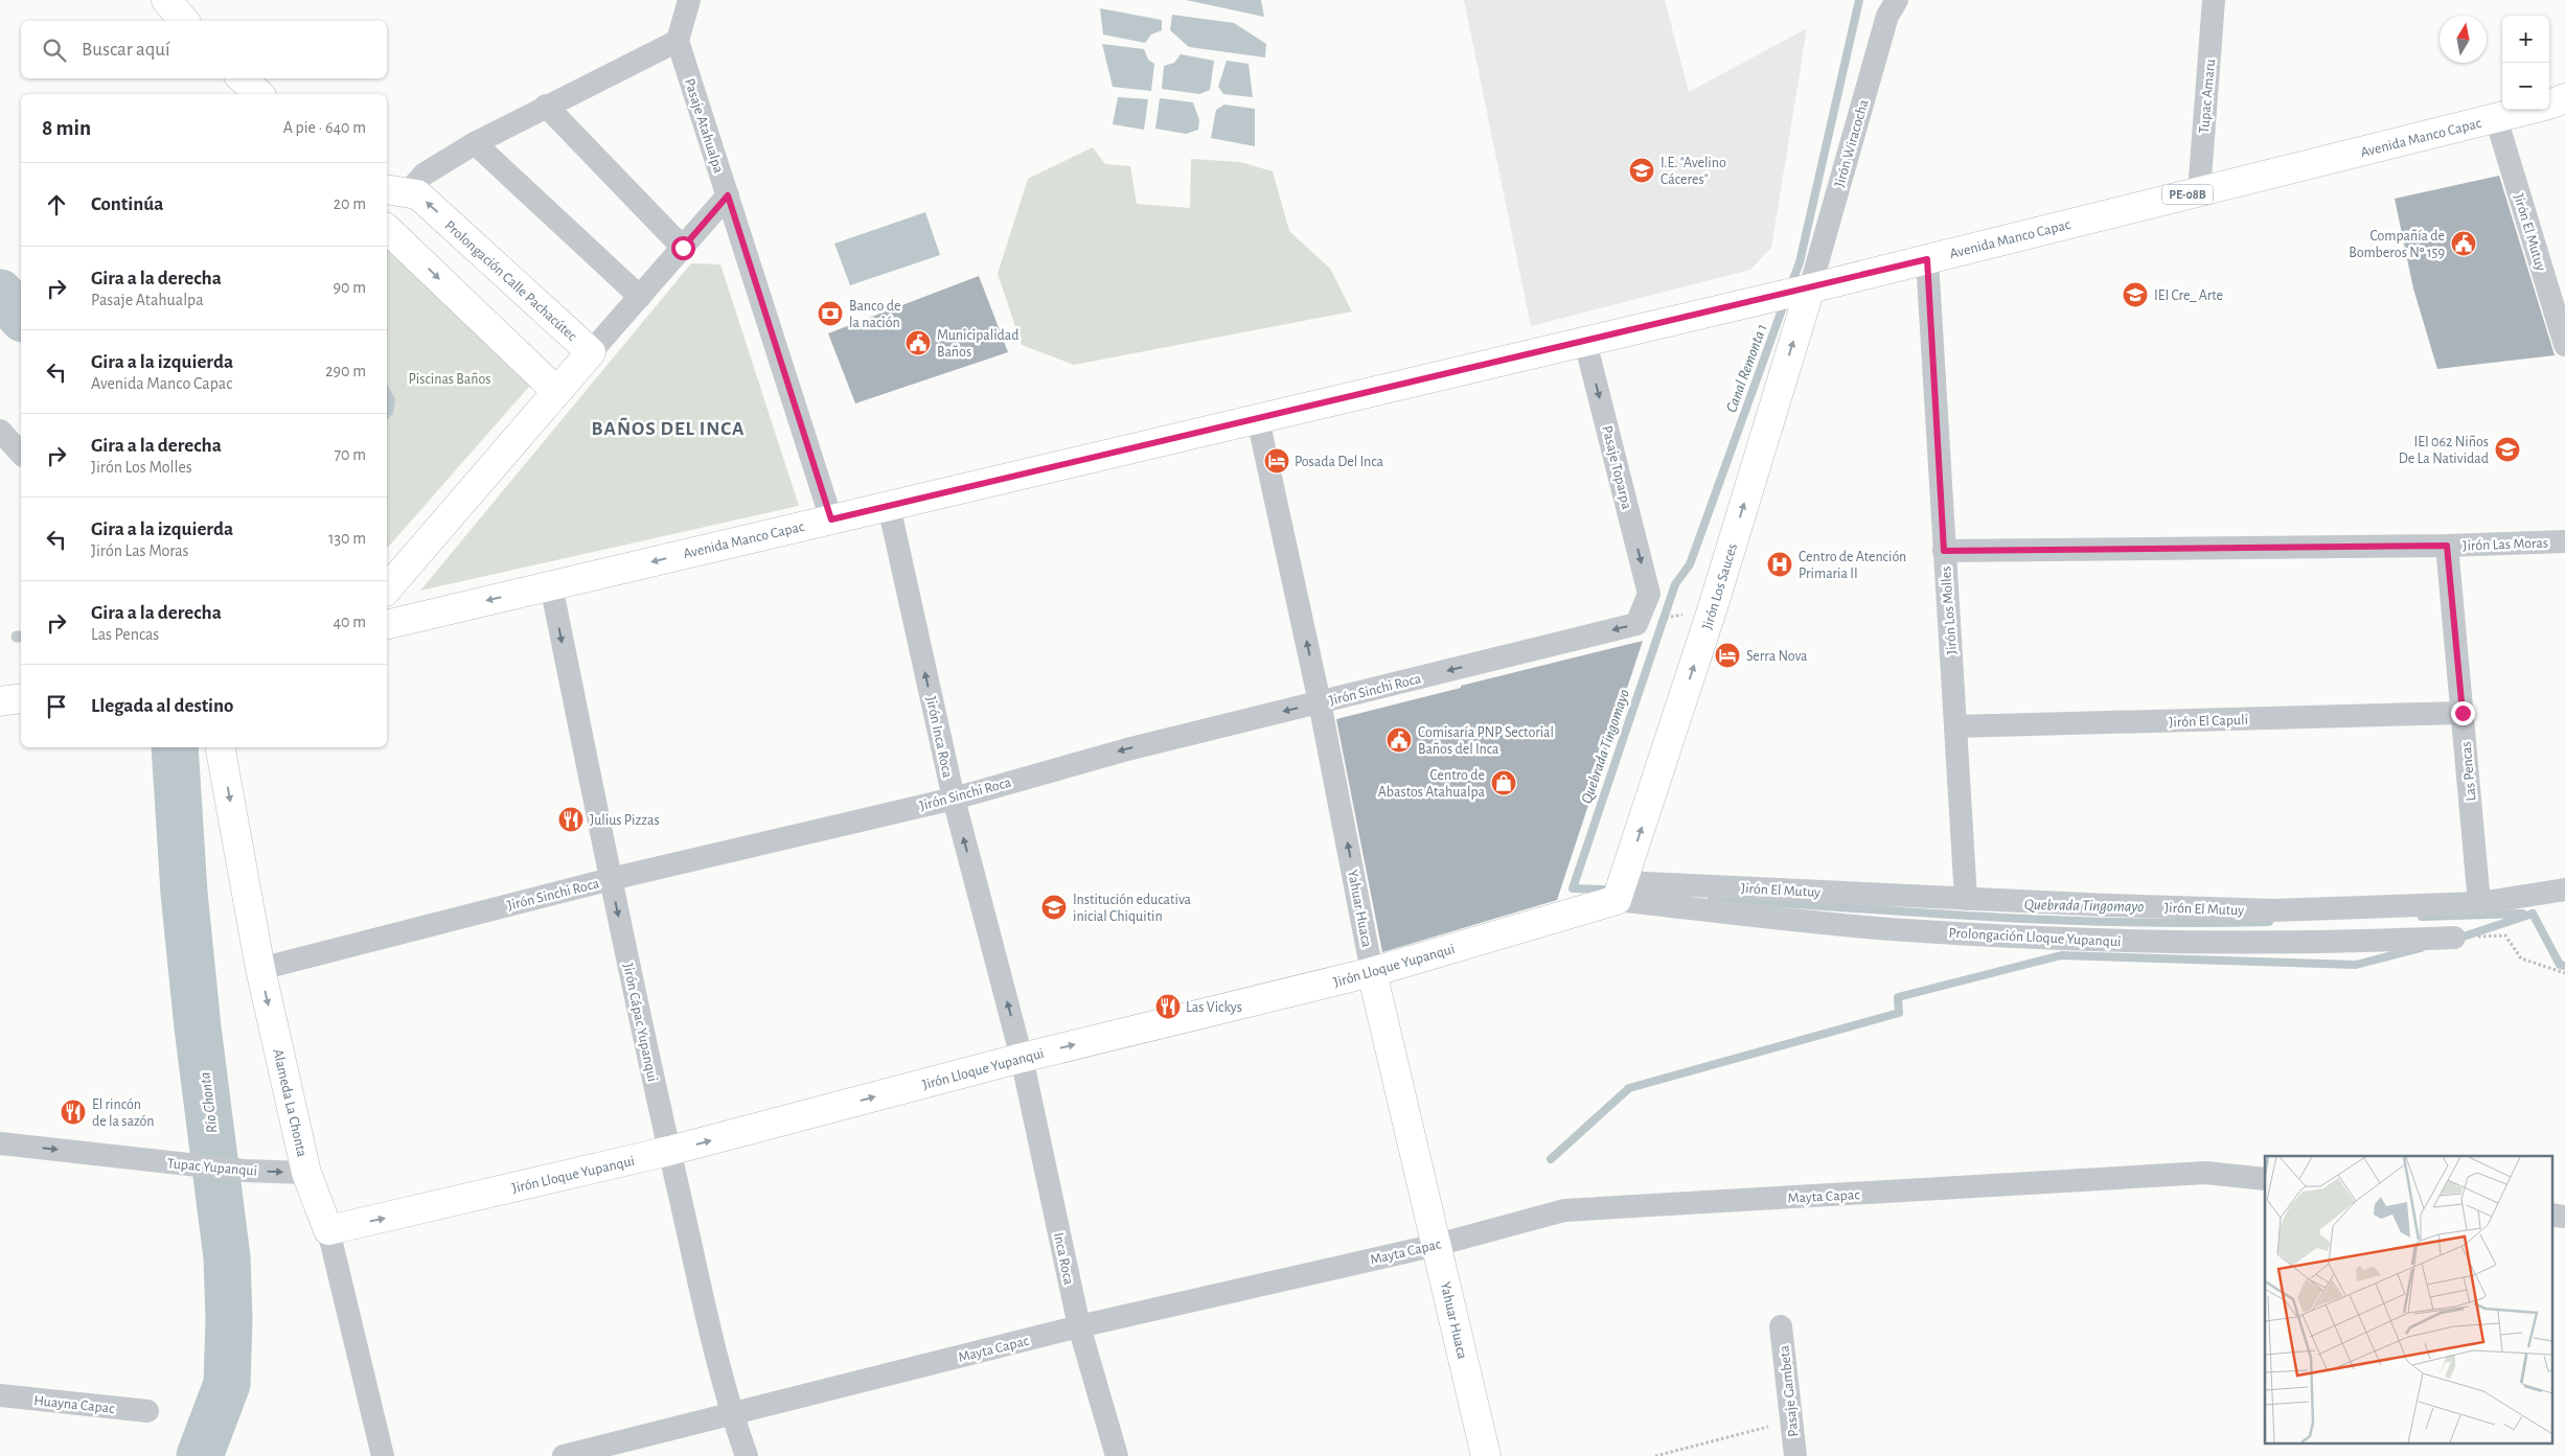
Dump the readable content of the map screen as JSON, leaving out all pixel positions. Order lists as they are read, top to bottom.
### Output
{
  "streets": {
    "main road": [
      "Avenida Manco Capac",
      "PE-08B",
      "Prolongación Calle Pachacútec",
      "Jirón Los Sauces",
      "Yahuar Huaca",
      "Jirón Lloque Yupanqui",
      "Alameda La Chonta"
    ],
    "street": [
      "Tupac Amaru",
      "Pasaje Atahualpa",
      "Jirón Wiracocha",
      "Jirón El Mutuy",
      "Pasaje Toparpa",
      "Jirón Las Moras",
      "Jirón Los Molles",
      "Jirón Sinchi Roca",
      "Jirón El Capuli",
      "Jirón Inca Roca",
      "Las Pencas",
      "Prolongación Lloque Yupanqui",
      "Jirón Cápac Yupanqui",
      "Tupac Yupanqui",
      "Mayta Capac",
      "Inca Roca",
      "Pasaje Gambeta",
      "Huayna Capac"
    ]
  },
  "crossings": [
    ["Tupac Amaru", "Avenida Manco Capac"],
    ["Pasaje Atahualpa", "Avenida Manco Capac"],
    ["Avenida Manco Capac", "Jirón Wiracocha"],
    ["Avenida Manco Capac", "Jirón El Mutuy"],
    ["Avenida Manco Capac", "Pasaje Toparpa"],
    ["Avenida Manco Capac", "Jirón Los Sauces"],
    ["Avenida Manco Capac", "Jirón Los Molles"],
    ["Avenida Manco Capac", "Jirón Inca Roca"],
    ["Avenida Manco Capac", "Yahuar Huaca"],
    ["Avenida Manco Capac", "Jirón Cápac Yupanqui"],
    ["Jirón Wiracocha", "Jirón Los Sauces"],
    ["Jirón El Mutuy", "Jirón Los Sauces"],
    ["Jirón El Mutuy", "Jirón Los Molles"],
    ["Jirón El Mutuy", "Las Pencas"],
    ["Jirón El Mutuy", "Prolongación Lloque Yupanqui"],
    ["Jirón El Mutuy", "Jirón Lloque Yupanqui"],
    ["Pasaje Toparpa", "Jirón Sinchi Roca"],
    ["Jirón Las Moras", "Jirón Los Molles"],
    ["Jirón Las Moras", "Las Pencas"],
    ["Jirón Los Sauces", "Prolongación Lloque Yupanqui"],
    ["Jirón Los Sauces", "Jirón Lloque Yupanqui"],
    ["Jirón Los Molles", "Jirón El Capuli"],
    ["Jirón Sinchi Roca", "Jirón Inca Roca"],
    ["Jirón Sinchi Roca", "Yahuar Huaca"],
    ["Jirón Sinchi Roca", "Jirón Cápac Yupanqui"],
    ["Jirón Sinchi Roca", "Alameda La Chonta"],
    ["Jirón El Capuli", "Las Pencas"],
    ["Jirón Inca Roca", "Jirón Lloque Yupanqui"],
    ["Jirón Inca Roca", "Inca Roca"],
    ["Yahuar Huaca", "Jirón Lloque Yupanqui"],
    ["Yahuar Huaca", "Mayta Capac"],
    ["Prolongación Lloque Yupanqui", "Jirón Lloque Yupanqui"],
    ["Jirón Lloque Yupanqui", "Jirón Cápac Yupanqui"],
    ["Jirón Lloque Yupanqui", "Alameda La Chonta"],
    ["Jirón Lloque Yupanqui", "Inca Roca"],
    ["Jirón Cápac Yupanqui", "Mayta Capac"],
    ["Alameda La Chonta", "Tupac Yupanqui"],
    ["Mayta Capac", "Inca Roca"]
  ],
  "one_way": [
    "Pasaje Toparpa",
    "Jirón Los Sauces",
    "Jirón Sinchi Roca",
    "Jirón Inca Roca",
    "Yahuar Huaca",
    "Jirón Lloque Yupanqui",
    "Jirón Cápac Yupanqui",
    "Alameda La Chonta",
    "Tupac Yupanqui"
  ],
  "districts": ["BAÑOS DEL INCA"],
  "water": ["Canal Remonta 1", "Quebrada Tingomayo", "Río Chonta"],
  "parks": ["Piscinas Baños"],
  "places": {
    "school or university": [
      "I.E. \"Avelino Cáceres\"",
      "IEI Cre_ Arte",
      "IEI 062 Niños De La Natividad",
      "Institución educativa inicial Chiquitin"
    ],
    "public building": ["Compañía de Bomberos Nº 159", "Municipalidad Baños", "Comisaría PNP Sectorial Baños del Inca"],
    "bank": ["Banco de la nación"],
    "hotel": ["Posada Del Inca", "Serra Nova"],
    "hospital": ["Centro de Atención Primaria II"],
    "shop": ["Centro de Abastos Atahualpa"],
    "restaurant": ["Julius Pizzas", "Las Vickys", "El rincón de la sazón"]
  },
  "north": "top",
  "page": {
    "map_buttons": ["+", "−"],
    "search": "Buscar aquí",
    "heading": ["8 min", "A pie · 640 m"],
    "list": [
      ["Continúa", "20 m"],
      ["Gira a la derecha", "Pasaje Atahualpa", "90 m"],
      ["Gira a la izquierda", "Avenida Manco Capac", "290 m"],
      ["Gira a la derecha", "Jirón Los Molles", "70 m"],
      ["Gira a la izquierda", "Jirón Las Moras", "130 m"],
      ["Gira a la derecha", "Las Pencas", "40 m"],
      "Llegada al destino"
    ]
  }
}
